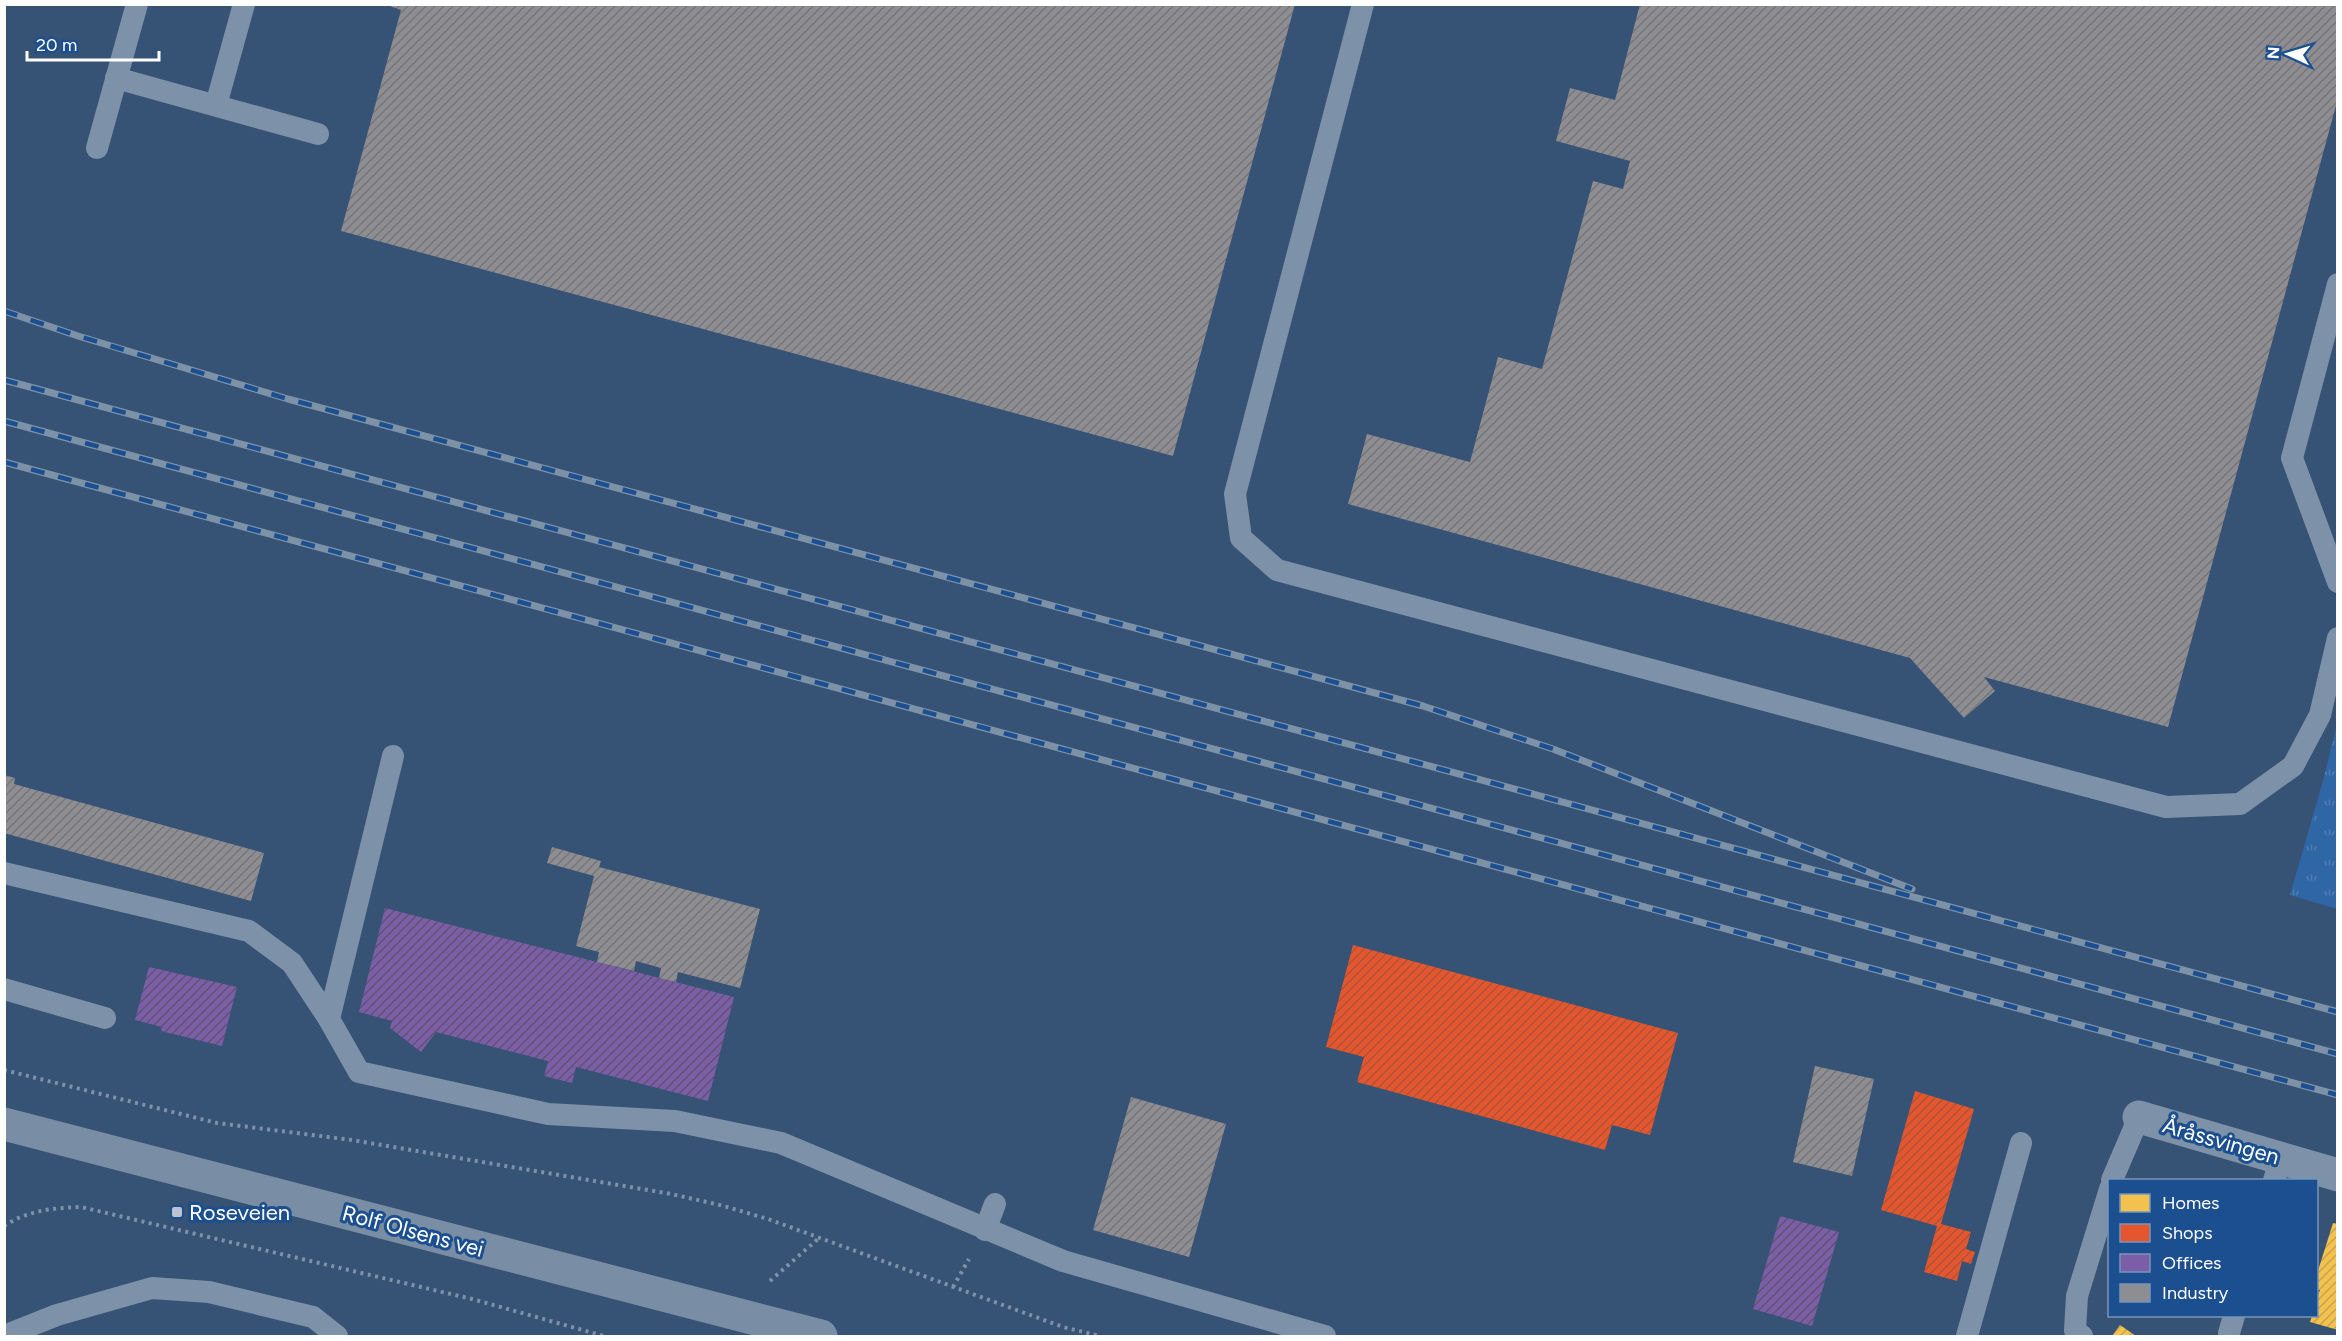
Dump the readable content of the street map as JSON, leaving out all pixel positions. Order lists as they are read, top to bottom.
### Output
{
  "streets": {
    "main road": ["Rolf Olsens vei"],
    "street": ["Åråssvingen"]
  },
  "places": {
    "transit": ["Roseveien"]
  },
  "legend": [
    "Homes",
    "Shops",
    "Offices",
    "Industry"
  ],
  "scale_bar": "20 m",
  "north": "left"
}
